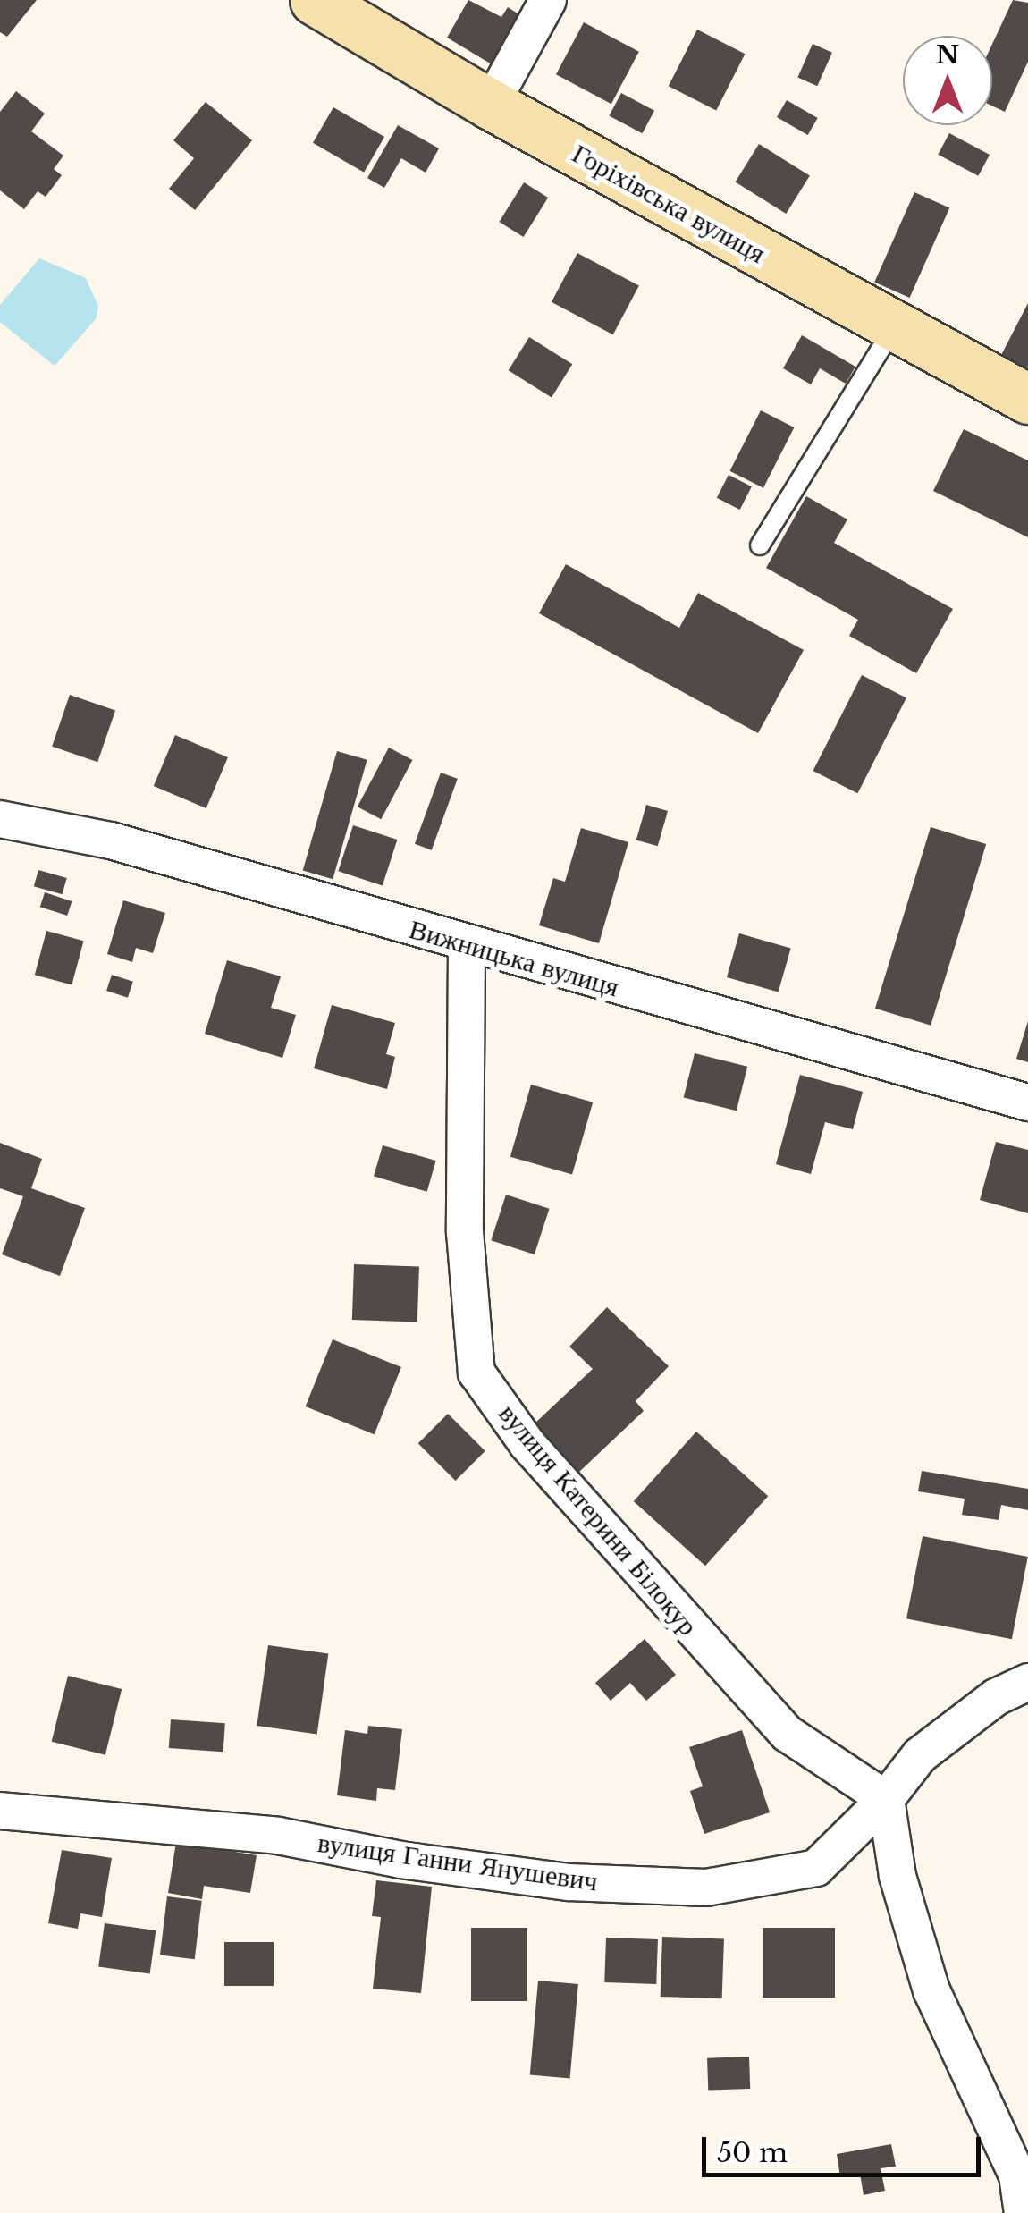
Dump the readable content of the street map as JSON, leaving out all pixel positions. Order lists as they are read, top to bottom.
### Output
{
  "streets": {
    "street": [
      "Горіхівська вулиця",
      "Вижницька вулиця",
      "вулиця Катерини Білокур",
      "вулиця Ганни Янушевич"
    ]
  },
  "crossings": [
    ["Вижницька вулиця", "вулиця Катерини Білокур"],
    ["вулиця Катерини Білокур", "вулиця Ганни Янушевич"]
  ],
  "scale_bar": "50 m",
  "north": "top"
}
